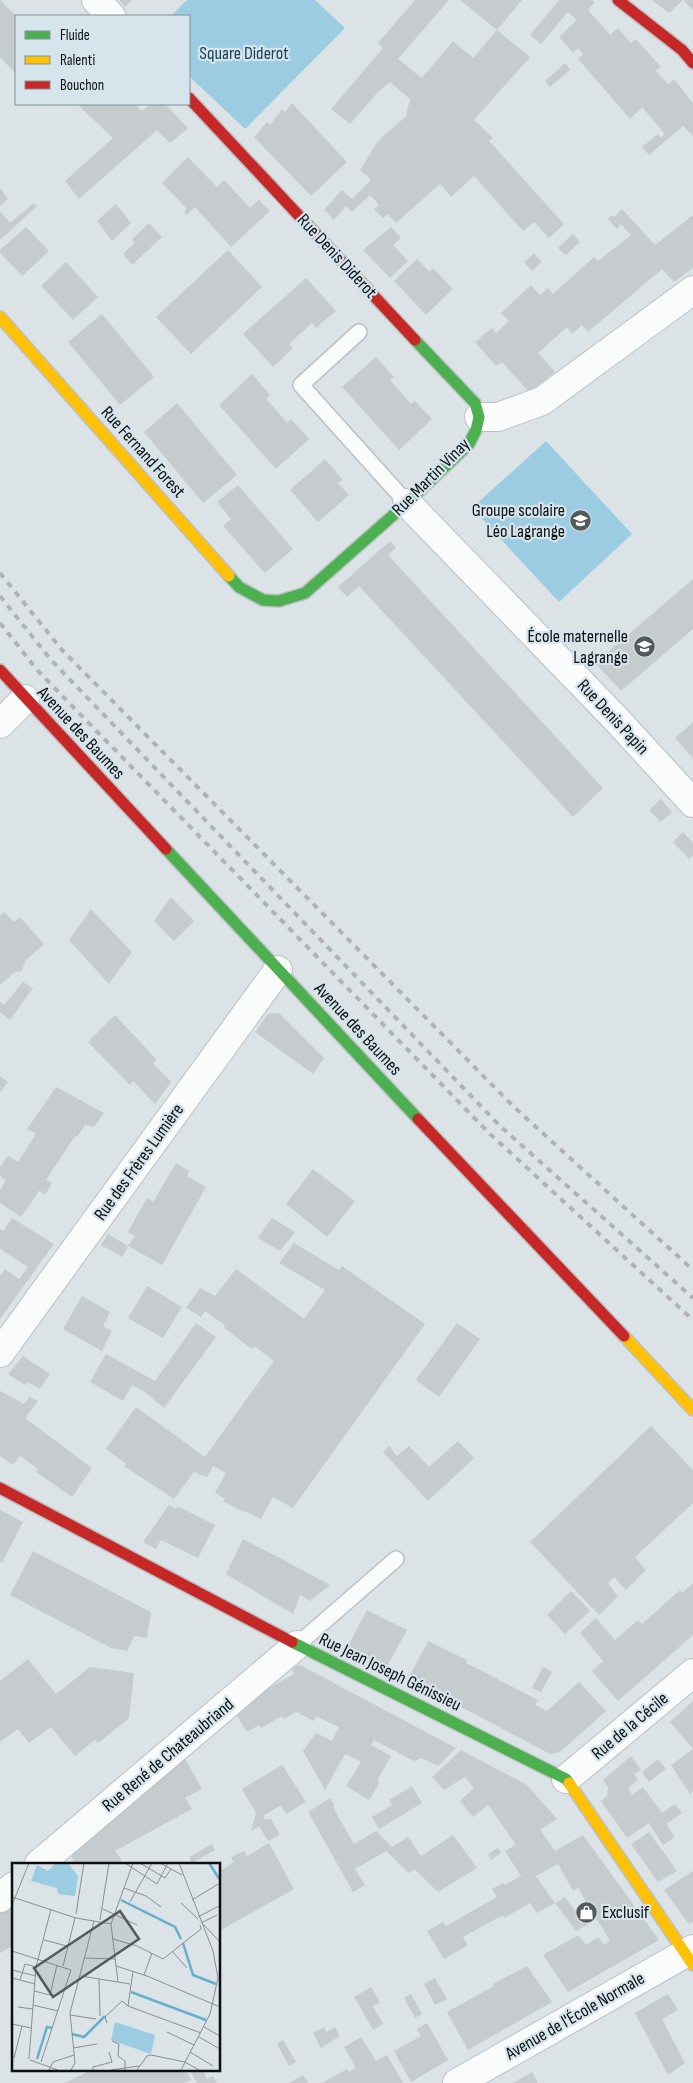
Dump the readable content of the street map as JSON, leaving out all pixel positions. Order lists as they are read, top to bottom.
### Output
{
  "streets": {
    "street": [
      "Rue Denis Diderot",
      "Rue Fernand Forest",
      "Rue Martin Vinay",
      "Rue Denis Papin",
      "Avenue des Baumes",
      "Rue des Frères Lumière",
      "Rue Jean Joseph Génissieu",
      "Rue de la Cécile",
      "Rue René de Chateaubriand",
      "Avenue de l'École Normale"
    ]
  },
  "crossings": [
    ["Rue Denis Diderot", "Rue Martin Vinay"],
    ["Rue Fernand Forest", "Rue Martin Vinay"],
    ["Rue Martin Vinay", "Rue Denis Papin"],
    ["Avenue des Baumes", "Rue des Frères Lumière"],
    ["Rue Jean Joseph Génissieu", "Rue de la Cécile"],
    ["Rue Jean Joseph Génissieu", "Rue René de Chateaubriand"],
    ["Rue Jean Joseph Génissieu", "Avenue de l'École Normale"]
  ],
  "parks": ["Square Diderot"],
  "places": {
    "school or university": ["Groupe scolaire Léo Lagrange", "École maternelle Lagrange"],
    "shop": ["Exclusif"]
  },
  "legend": ["Fluide", "Ralenti", "Bouchon"]
}
